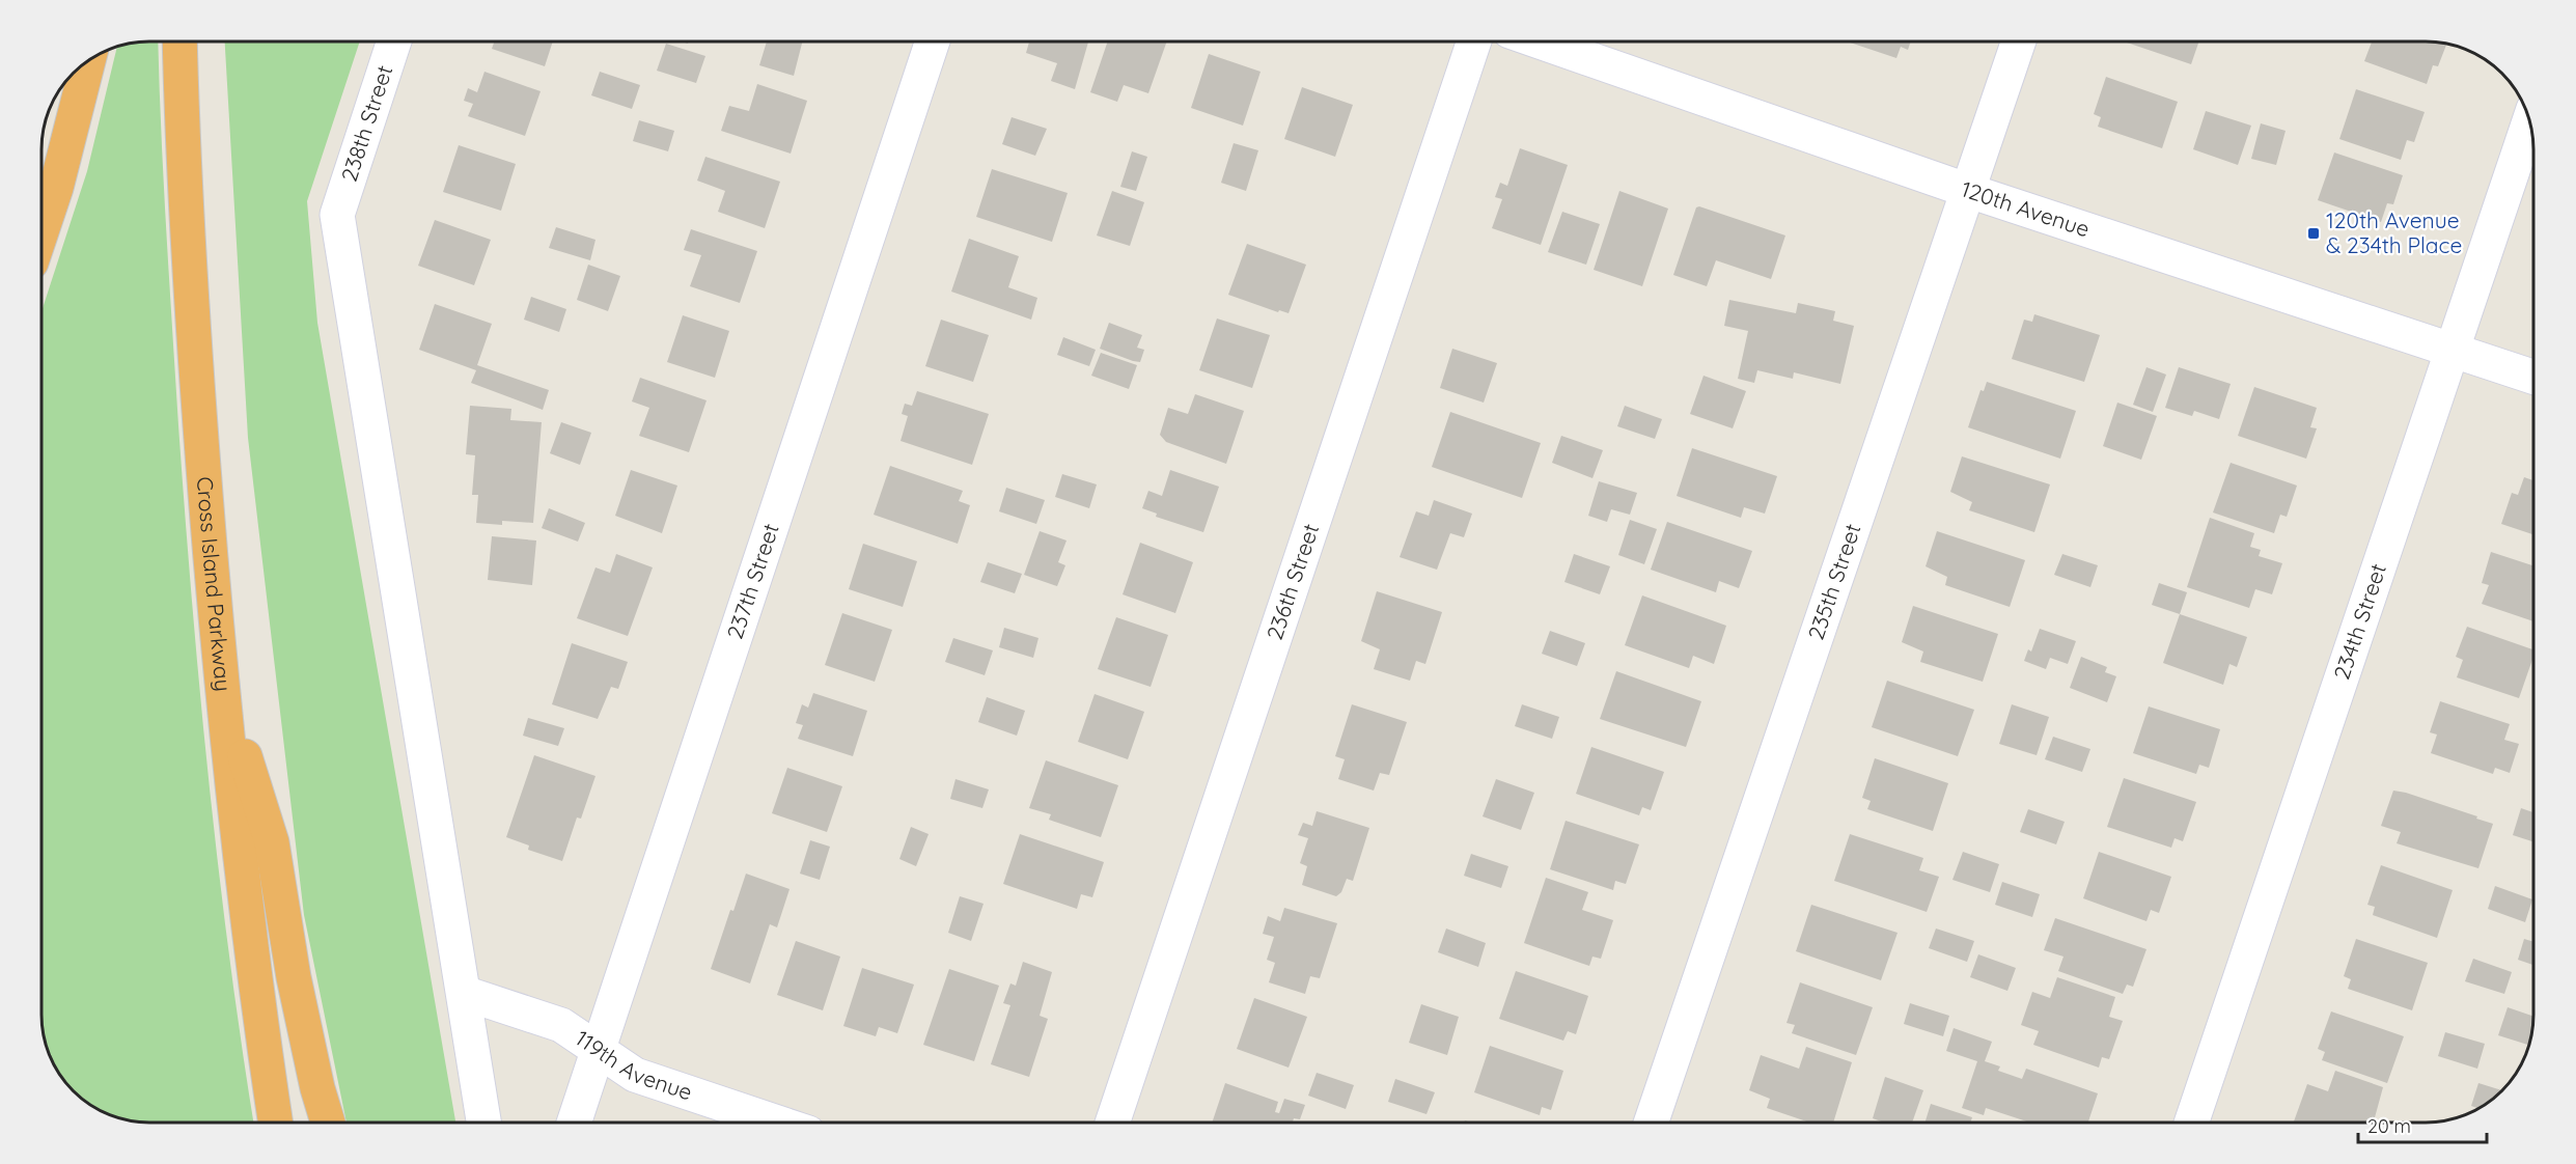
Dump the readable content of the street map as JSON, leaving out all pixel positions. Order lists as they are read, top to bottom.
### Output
{
  "streets": {
    "highway": ["Cross Island Parkway"],
    "street": [
      "238th Street",
      "120th Avenue",
      "237th Street",
      "236th Street",
      "235th Street",
      "234th Street",
      "119th Avenue"
    ]
  },
  "crossings": [
    ["238th Street", "119th Avenue"],
    ["120th Avenue", "235th Street"],
    ["120th Avenue", "234th Street"],
    ["237th Street", "119th Avenue"]
  ],
  "places": {
    "transit": ["120th Avenue & 234th Place"]
  },
  "scale_bar": "20 m"
}
